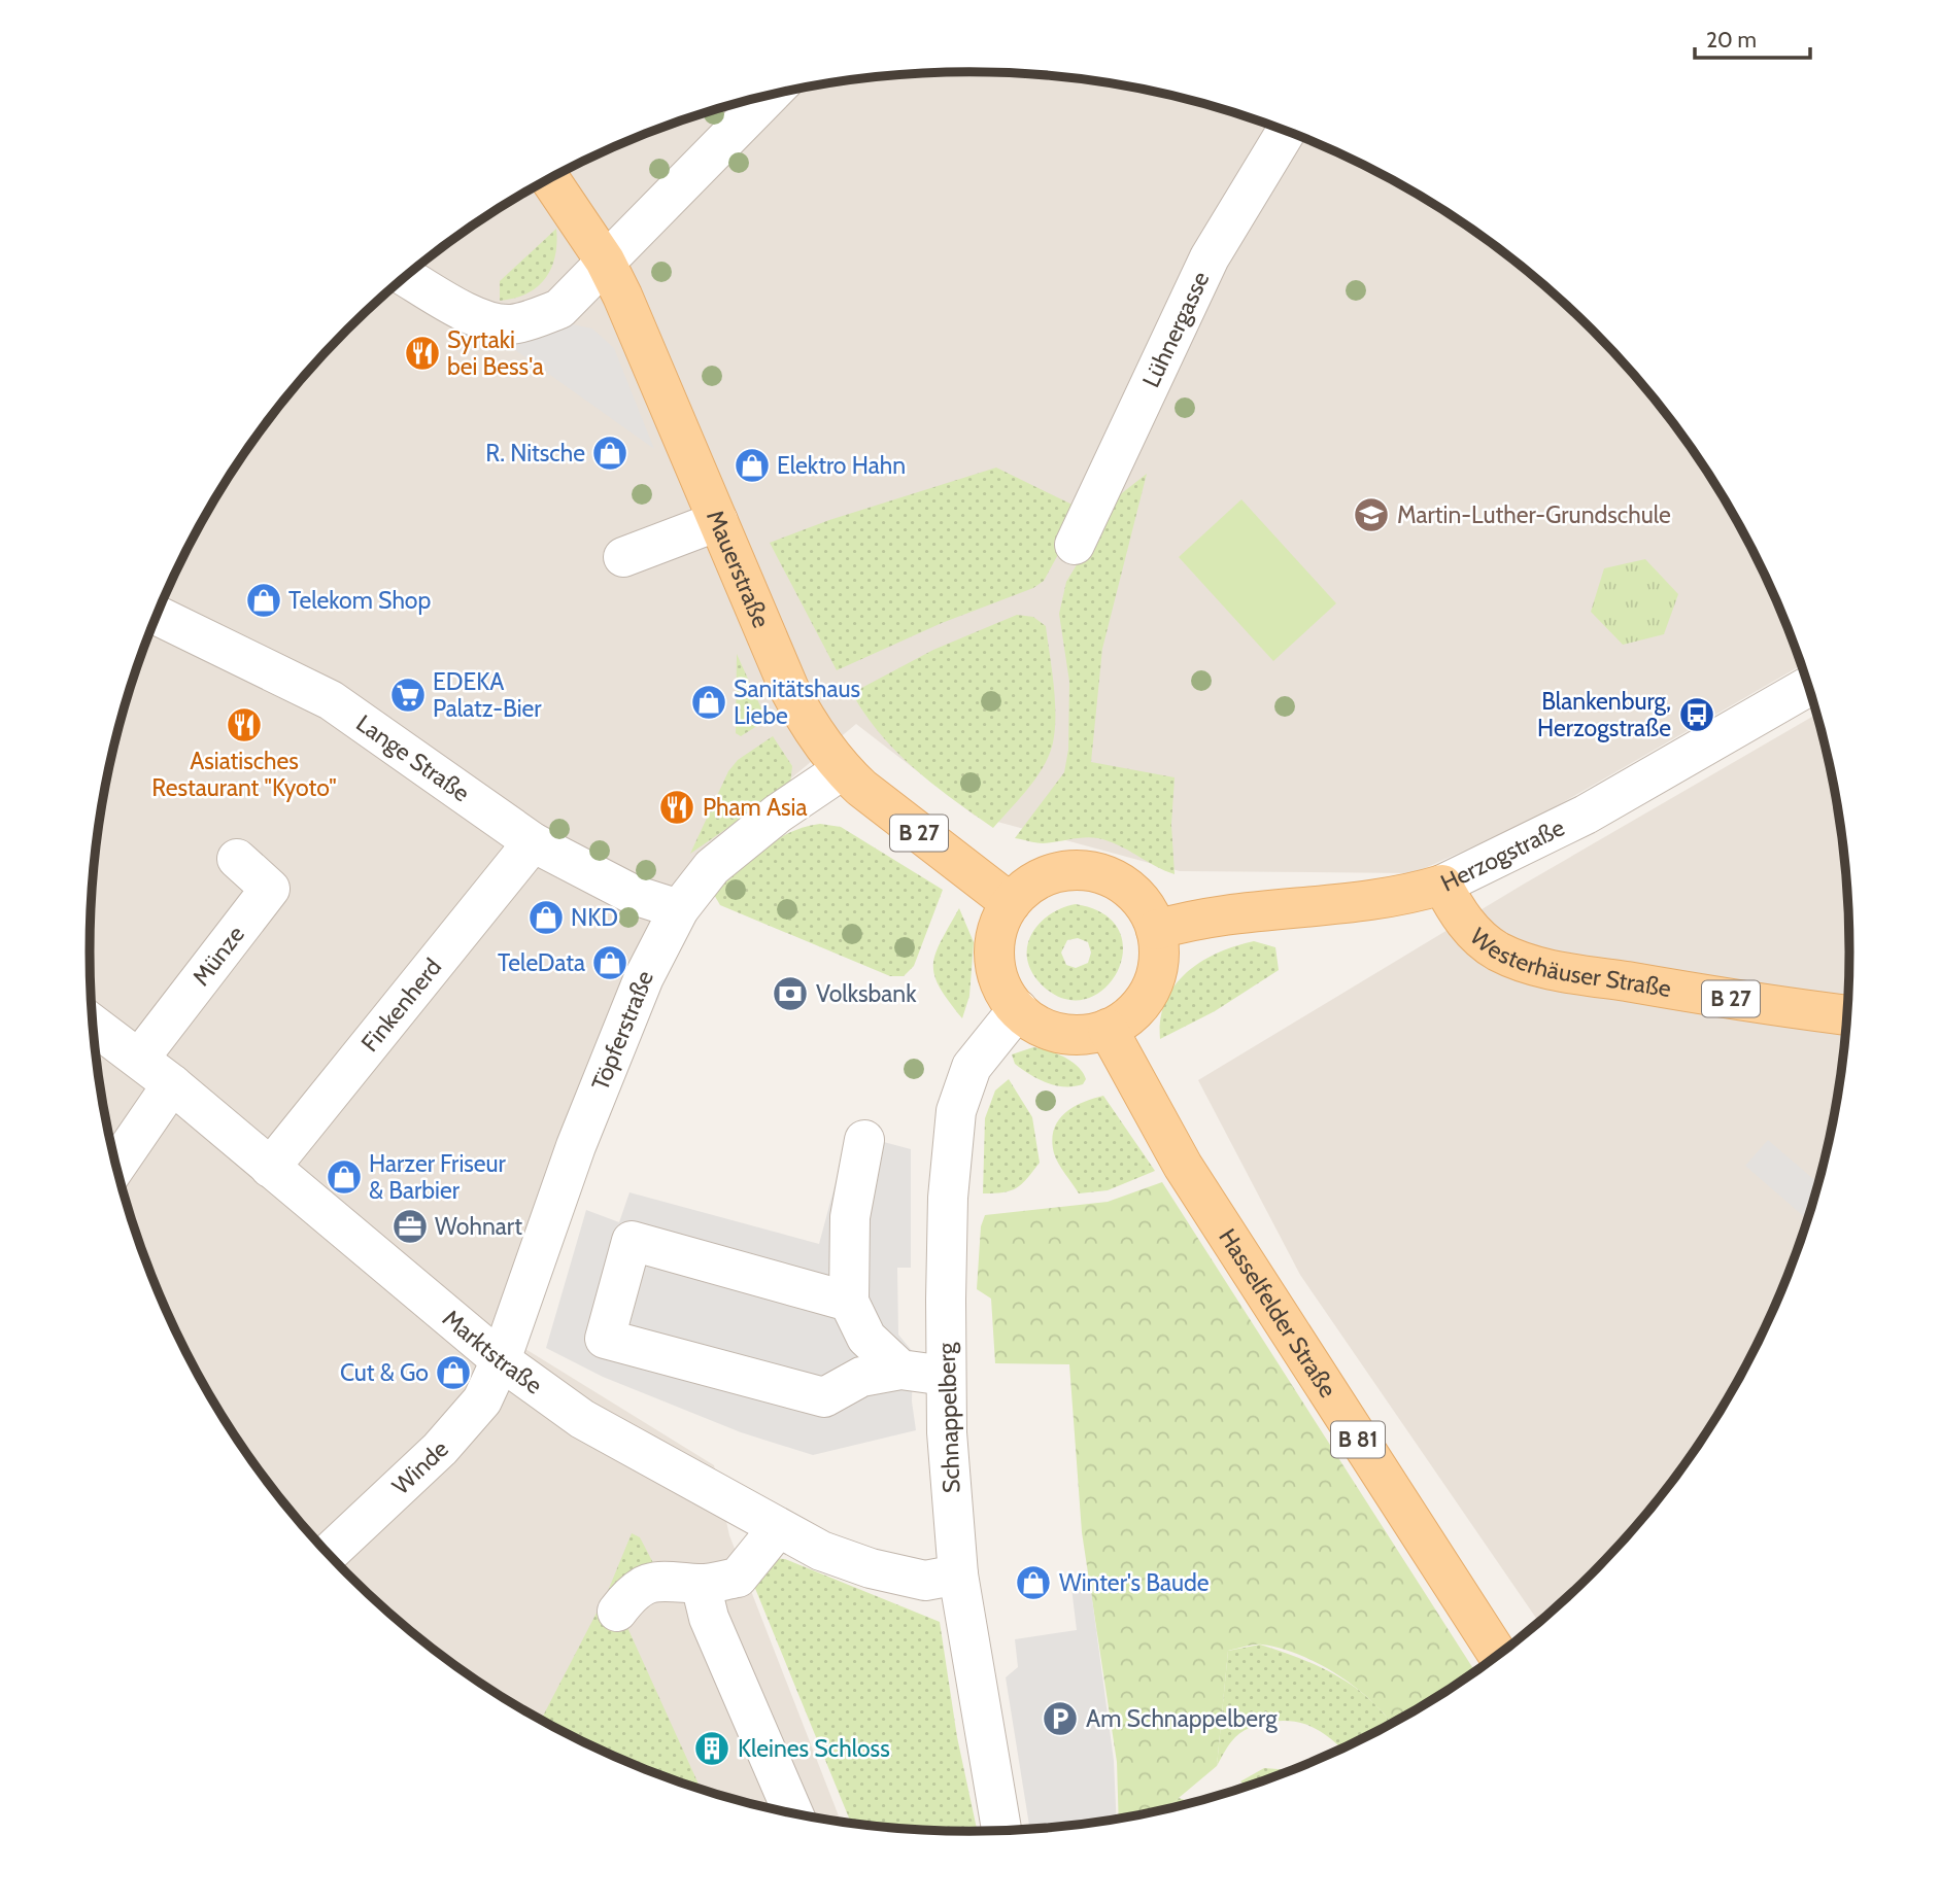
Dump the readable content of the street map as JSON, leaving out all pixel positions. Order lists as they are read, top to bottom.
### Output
{
  "streets": {
    "main road": [
      "Mauerstraße",
      "B 27",
      "Herzogstraße",
      "Westerhäuser Straße",
      "Hasselfelder Straße",
      "B 81"
    ],
    "street": [
      "Lühnergasse",
      "Lange Straße",
      "Münze",
      "Finkenherd",
      "Töpferstraße",
      "Marktstraße",
      "Schnappelberg",
      "Winde"
    ]
  },
  "crossings": [
    ["Mauerstraße", "Herzogstraße"],
    ["Mauerstraße", "Töpferstraße"],
    ["Mauerstraße", "Hasselfelder Straße"],
    ["Mauerstraße", "Schnappelberg"],
    ["Lange Straße", "Finkenherd"],
    ["Lange Straße", "Töpferstraße"],
    ["Herzogstraße", "Westerhäuser Straße"],
    ["Herzogstraße", "Hasselfelder Straße"],
    ["Herzogstraße", "Schnappelberg"],
    ["Münze", "Marktstraße"],
    ["Finkenherd", "Marktstraße"],
    ["Töpferstraße", "Marktstraße"],
    ["Töpferstraße", "Winde"],
    ["Hasselfelder Straße", "Schnappelberg"],
    ["Marktstraße", "Schnappelberg"],
    ["Marktstraße", "Winde"]
  ],
  "places": {
    "restaurant": ["Syrtaki bei Bess'a", "Asiatisches Restaurant \"Kyoto\"", "Pham Asia"],
    "shop": [
      "R. Nitsche",
      "Elektro Hahn",
      "Telekom Shop",
      "Sanitätshaus Liebe",
      "NKD",
      "TeleData",
      "Harzer Friseur & Barbier",
      "Cut & Go",
      "Winter's Baude"
    ],
    "school or university": ["Martin-Luther-Grundschule"],
    "supermarket": ["EDEKA Palatz-Bier"],
    "bus stop": ["Blankenburg, Herzogstraße"],
    "bank": ["Volksbank"],
    "office": ["Wohnart"],
    "parking": ["Am Schnappelberg"],
    "building": ["Kleines Schloss"]
  },
  "scale_bar": "20 m"
}
